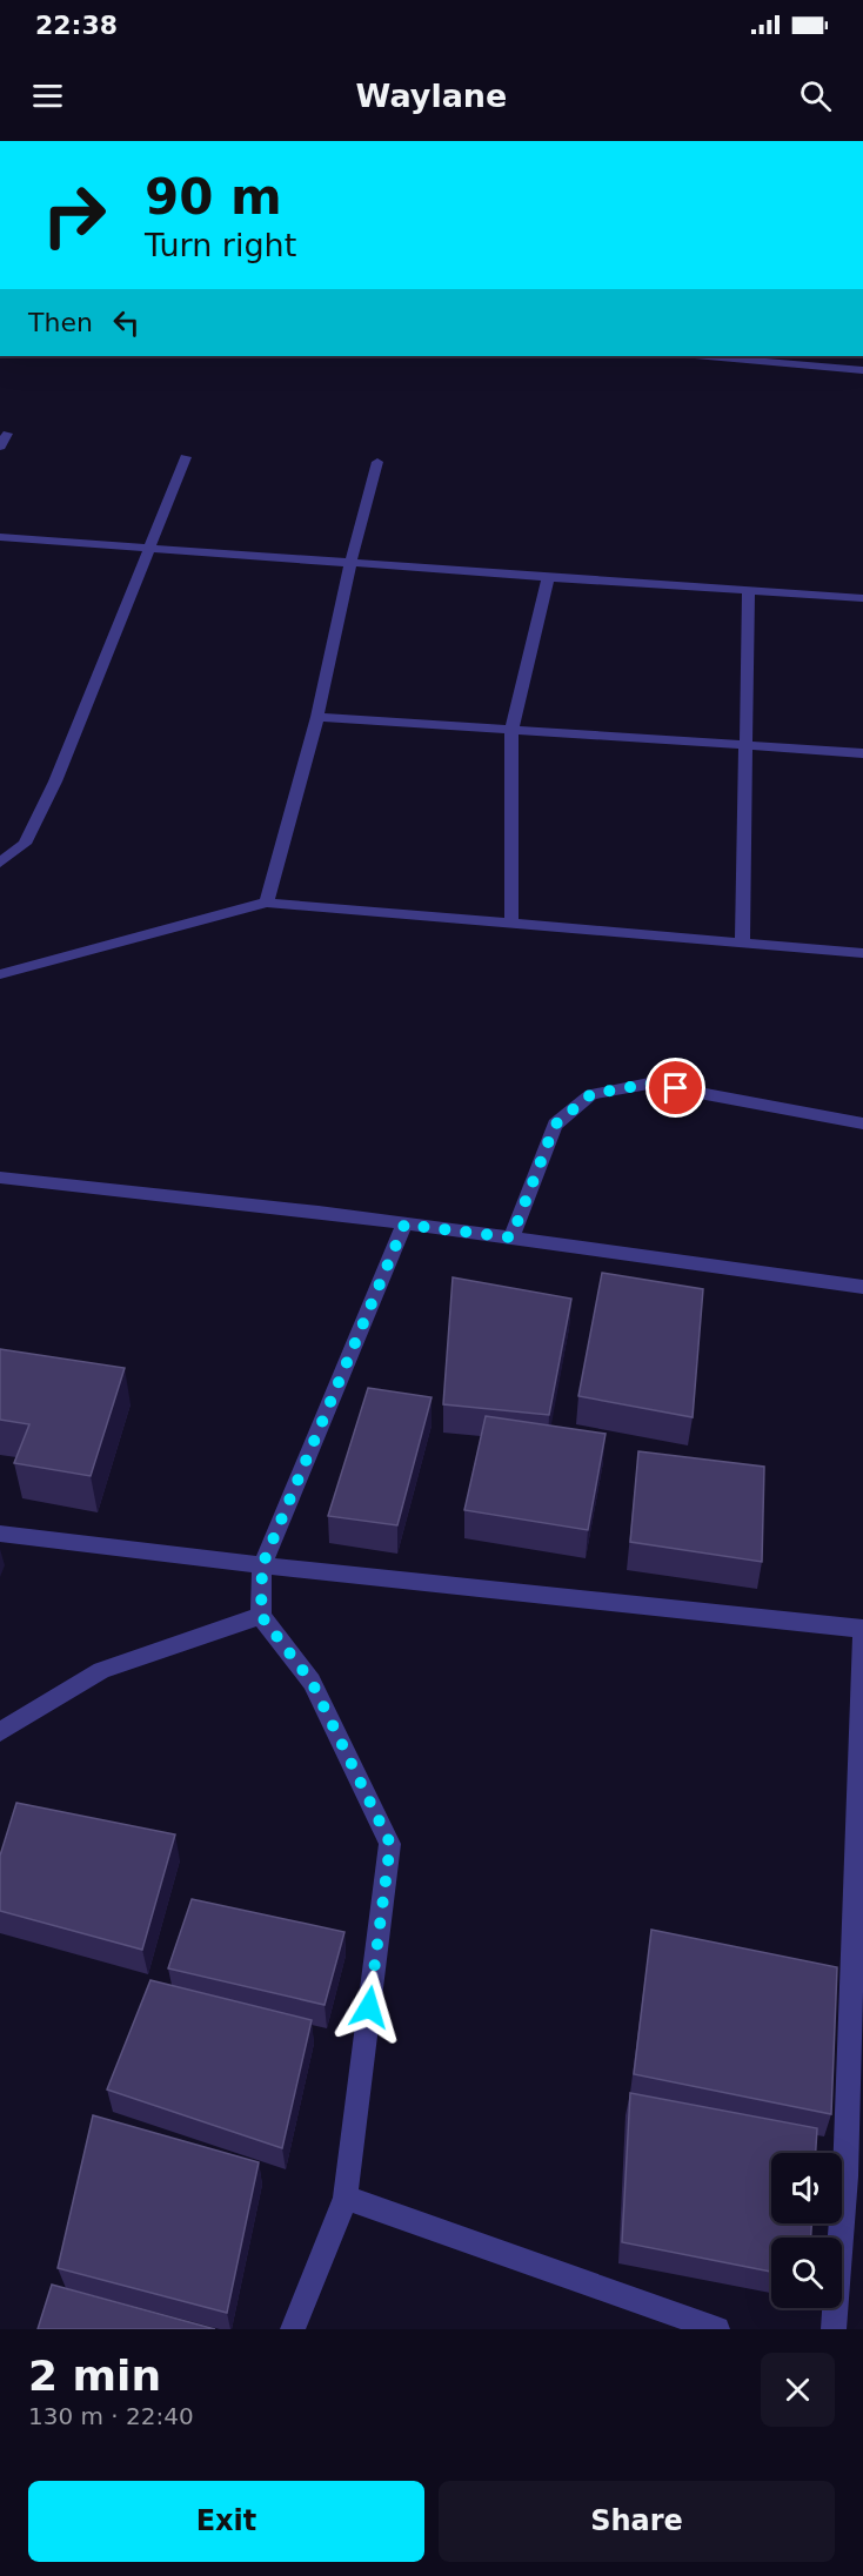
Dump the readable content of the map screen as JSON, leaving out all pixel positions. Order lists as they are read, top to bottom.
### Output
{
  "page": {
    "status": "22:38",
    "header": "Waylane",
    "turn": ["90 m", "Turn right"],
    "then": "Then",
    "heading": ["2 min", "130 m · 22:40"],
    "buttons": ["Exit", "Share"]
  }
}
